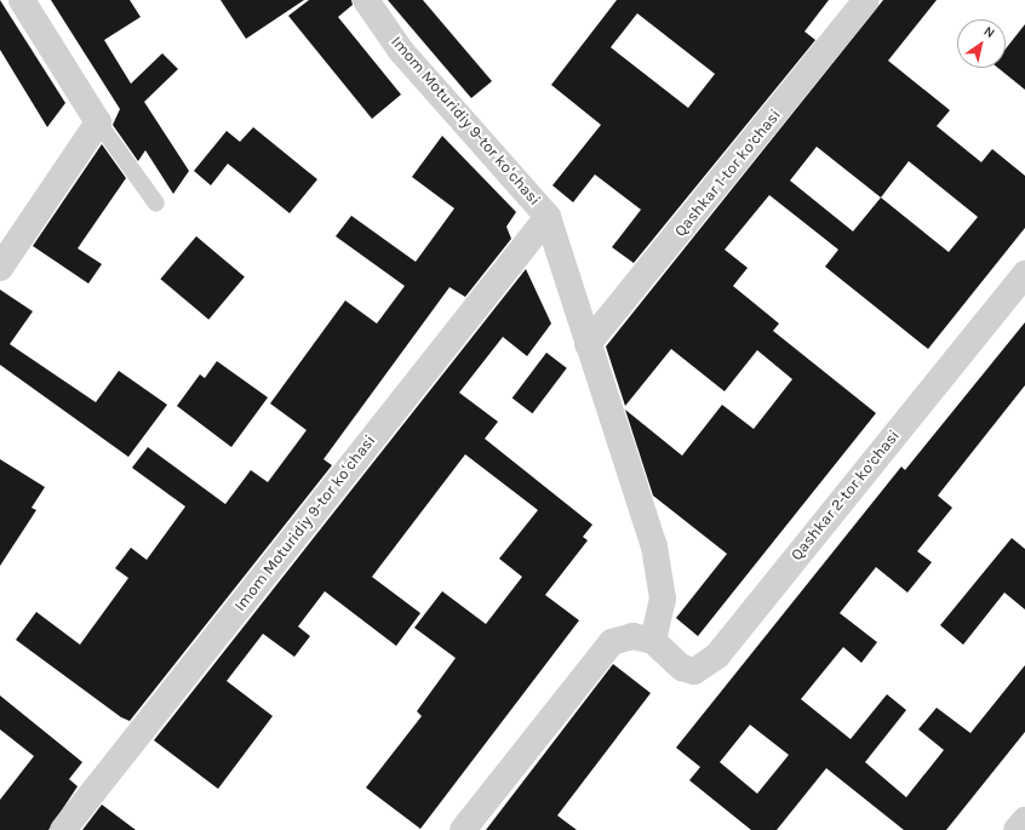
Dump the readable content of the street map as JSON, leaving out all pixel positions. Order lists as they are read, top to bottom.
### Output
{
  "streets": {
    "street": ["Imom Moturidiy 9-tor koʻchasi", "Qashkar 1-tor koʼchasi", "Qashkar 2-tor koʼchasi"]
  },
  "crossings": [
    ["Imom Moturidiy 9-tor koʻchasi", "Qashkar 1-tor koʼchasi"],
    ["Imom Moturidiy 9-tor koʻchasi", "Qashkar 2-tor koʼchasi"]
  ],
  "north": "top right"
}
